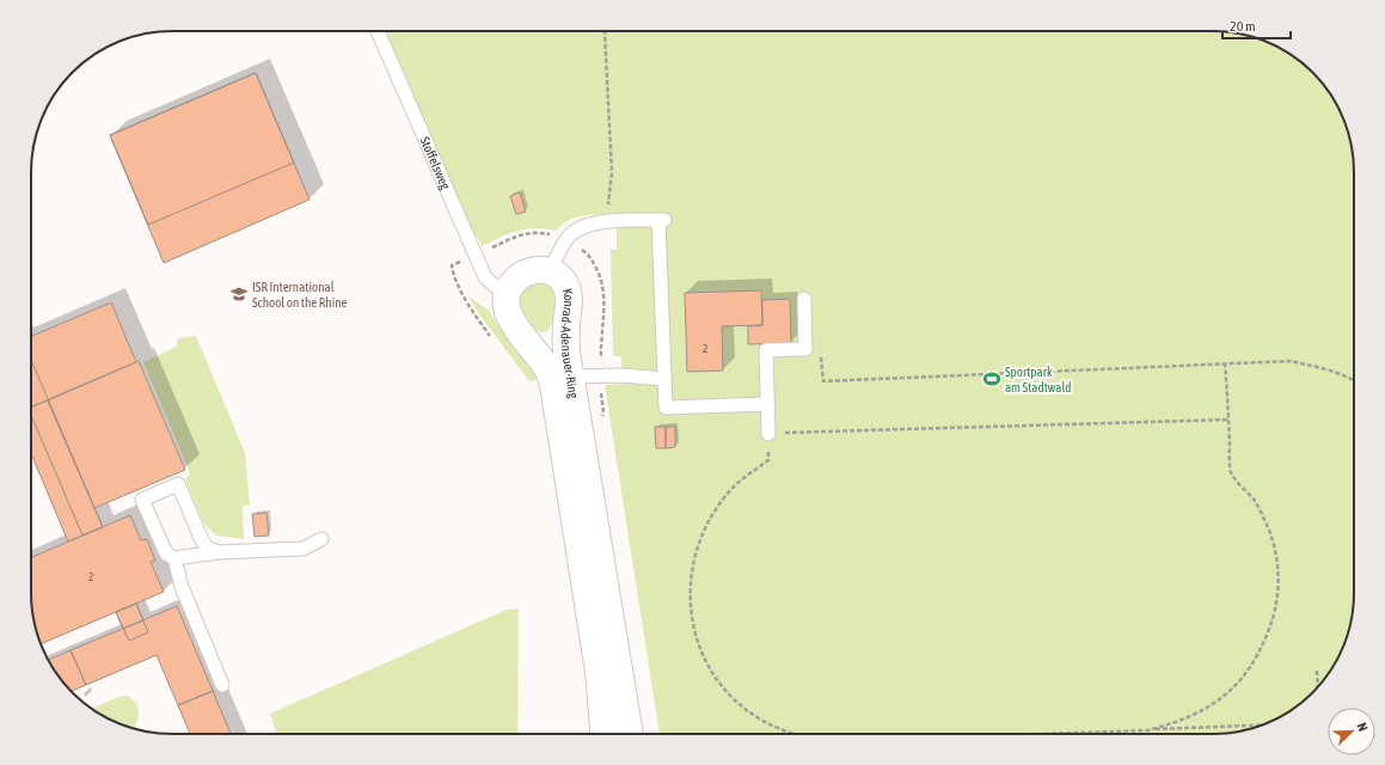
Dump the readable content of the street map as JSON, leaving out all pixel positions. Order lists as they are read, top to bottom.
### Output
{
  "streets": {
    "street": ["Konrad-Adenauer-Ring"],
    "lane": ["Stoffelsweg"]
  },
  "crossings": [
    ["Stoffelsweg", "Konrad-Adenauer-Ring"]
  ],
  "places": {
    "school or university": ["ISR International School on the Rhine"],
    "sports": ["Sportpark am Stadtwald"]
  },
  "house_numbers": ["2", "2"],
  "scale_bar": "20 m",
  "north": "top right"
}
